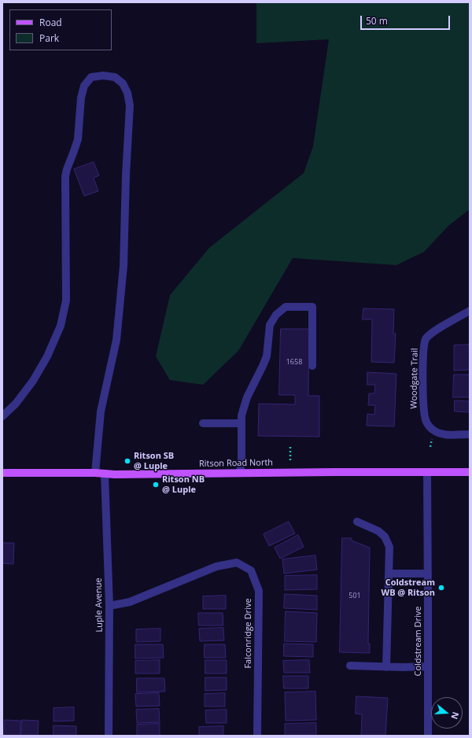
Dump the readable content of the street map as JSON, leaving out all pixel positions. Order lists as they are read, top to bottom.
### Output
{
  "streets": {
    "main road": ["Ritson Road North"],
    "street": [
      "Woodgate Trail",
      "Luple Avenue",
      "Falconridge Drive",
      "Coldstream Drive"
    ]
  },
  "crossings": [
    ["Ritson Road North", "Luple Avenue"],
    ["Ritson Road North", "Coldstream Drive"],
    ["Luple Avenue", "Falconridge Drive"]
  ],
  "places": ["Ritson SB @ Luple", "Ritson NB @ Luple", "Coldstream WB @ Ritson"],
  "house_numbers": ["1658", "501"],
  "legend": ["Road", "Park"],
  "scale_bar": "50 m",
  "north": "right"
}
